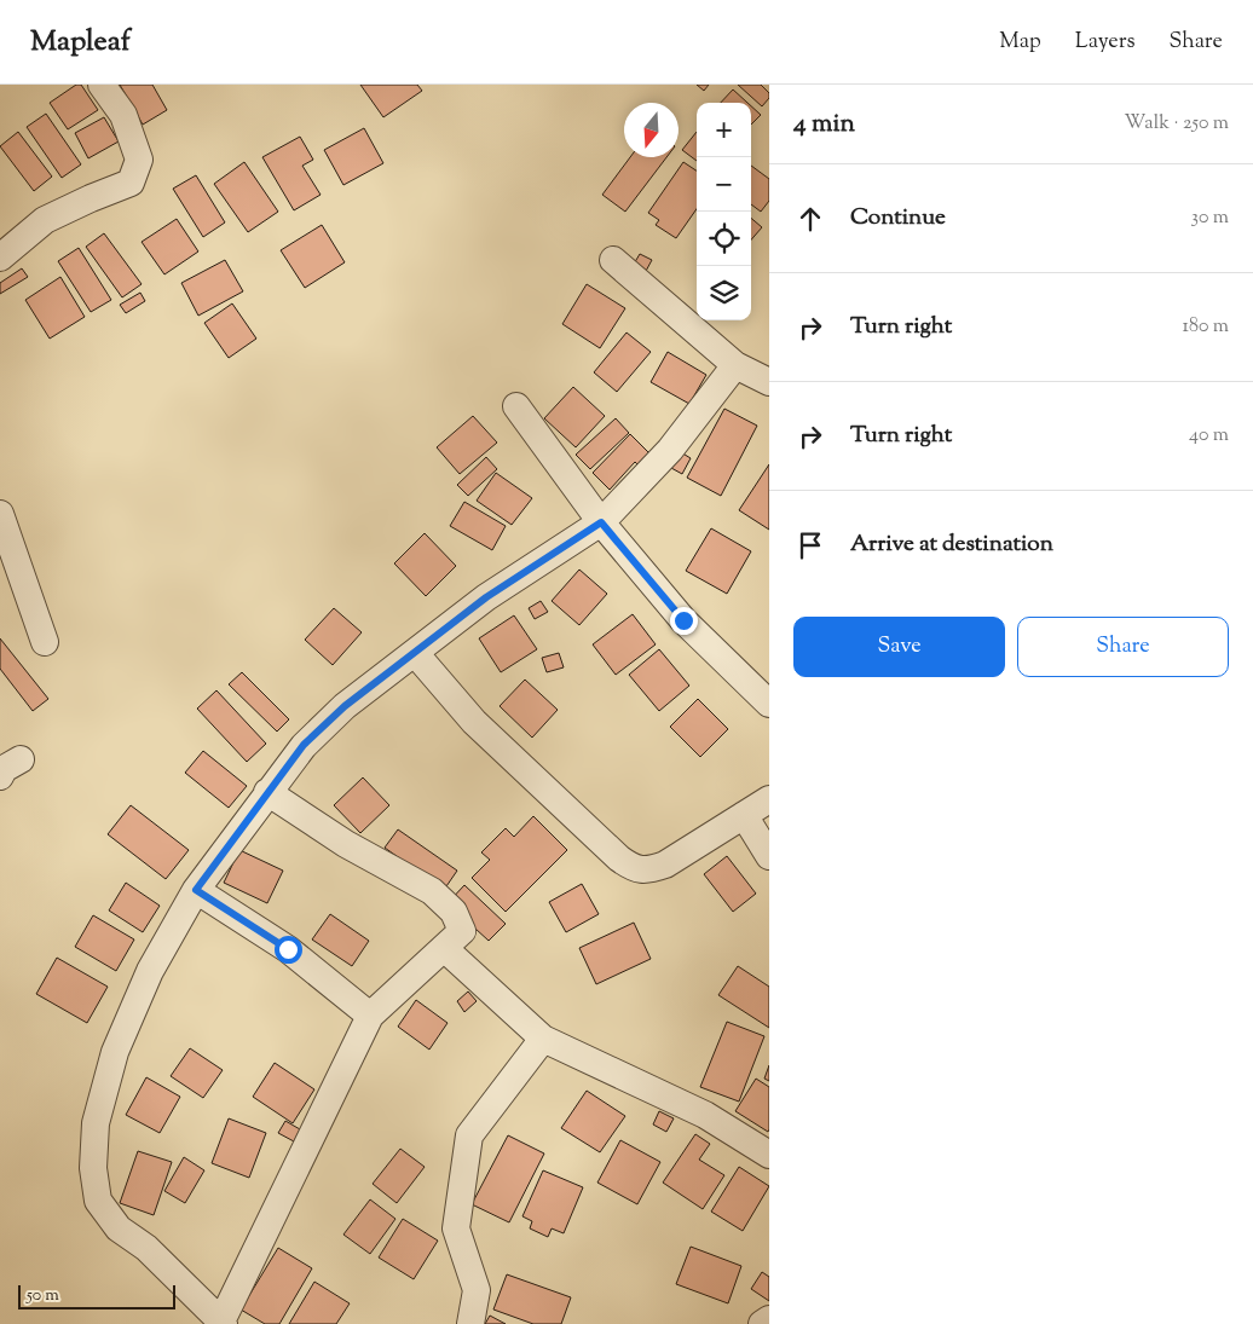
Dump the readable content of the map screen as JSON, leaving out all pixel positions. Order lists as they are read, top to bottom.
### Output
{
  "scale_bar": "50 m",
  "north": "bottom",
  "page": {
    "header": "Mapleaf",
    "nav": ["Map", "Layers", "Share"],
    "heading": ["4 min", "Walk · 250 m"],
    "map_buttons": ["+", "−"],
    "list": [
      ["Continue", "30 m"],
      ["Turn right", "180 m"],
      ["Turn right", "40 m"],
      "Arrive at destination"
    ],
    "buttons": ["Save", "Share"],
    "scale": "50 m"
  }
}
